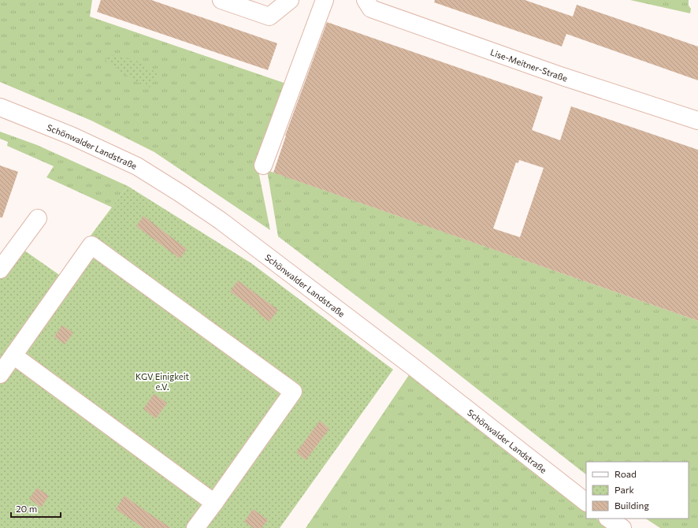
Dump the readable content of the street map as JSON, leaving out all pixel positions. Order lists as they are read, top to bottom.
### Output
{
  "streets": {
    "main road": ["Lise-Meitner-Straße", "Schönwalder Landstraße"]
  },
  "parks": ["KGV Einigkeit e.V."],
  "legend": ["Road", "Park", "Building"],
  "scale_bar": "20 m"
}
